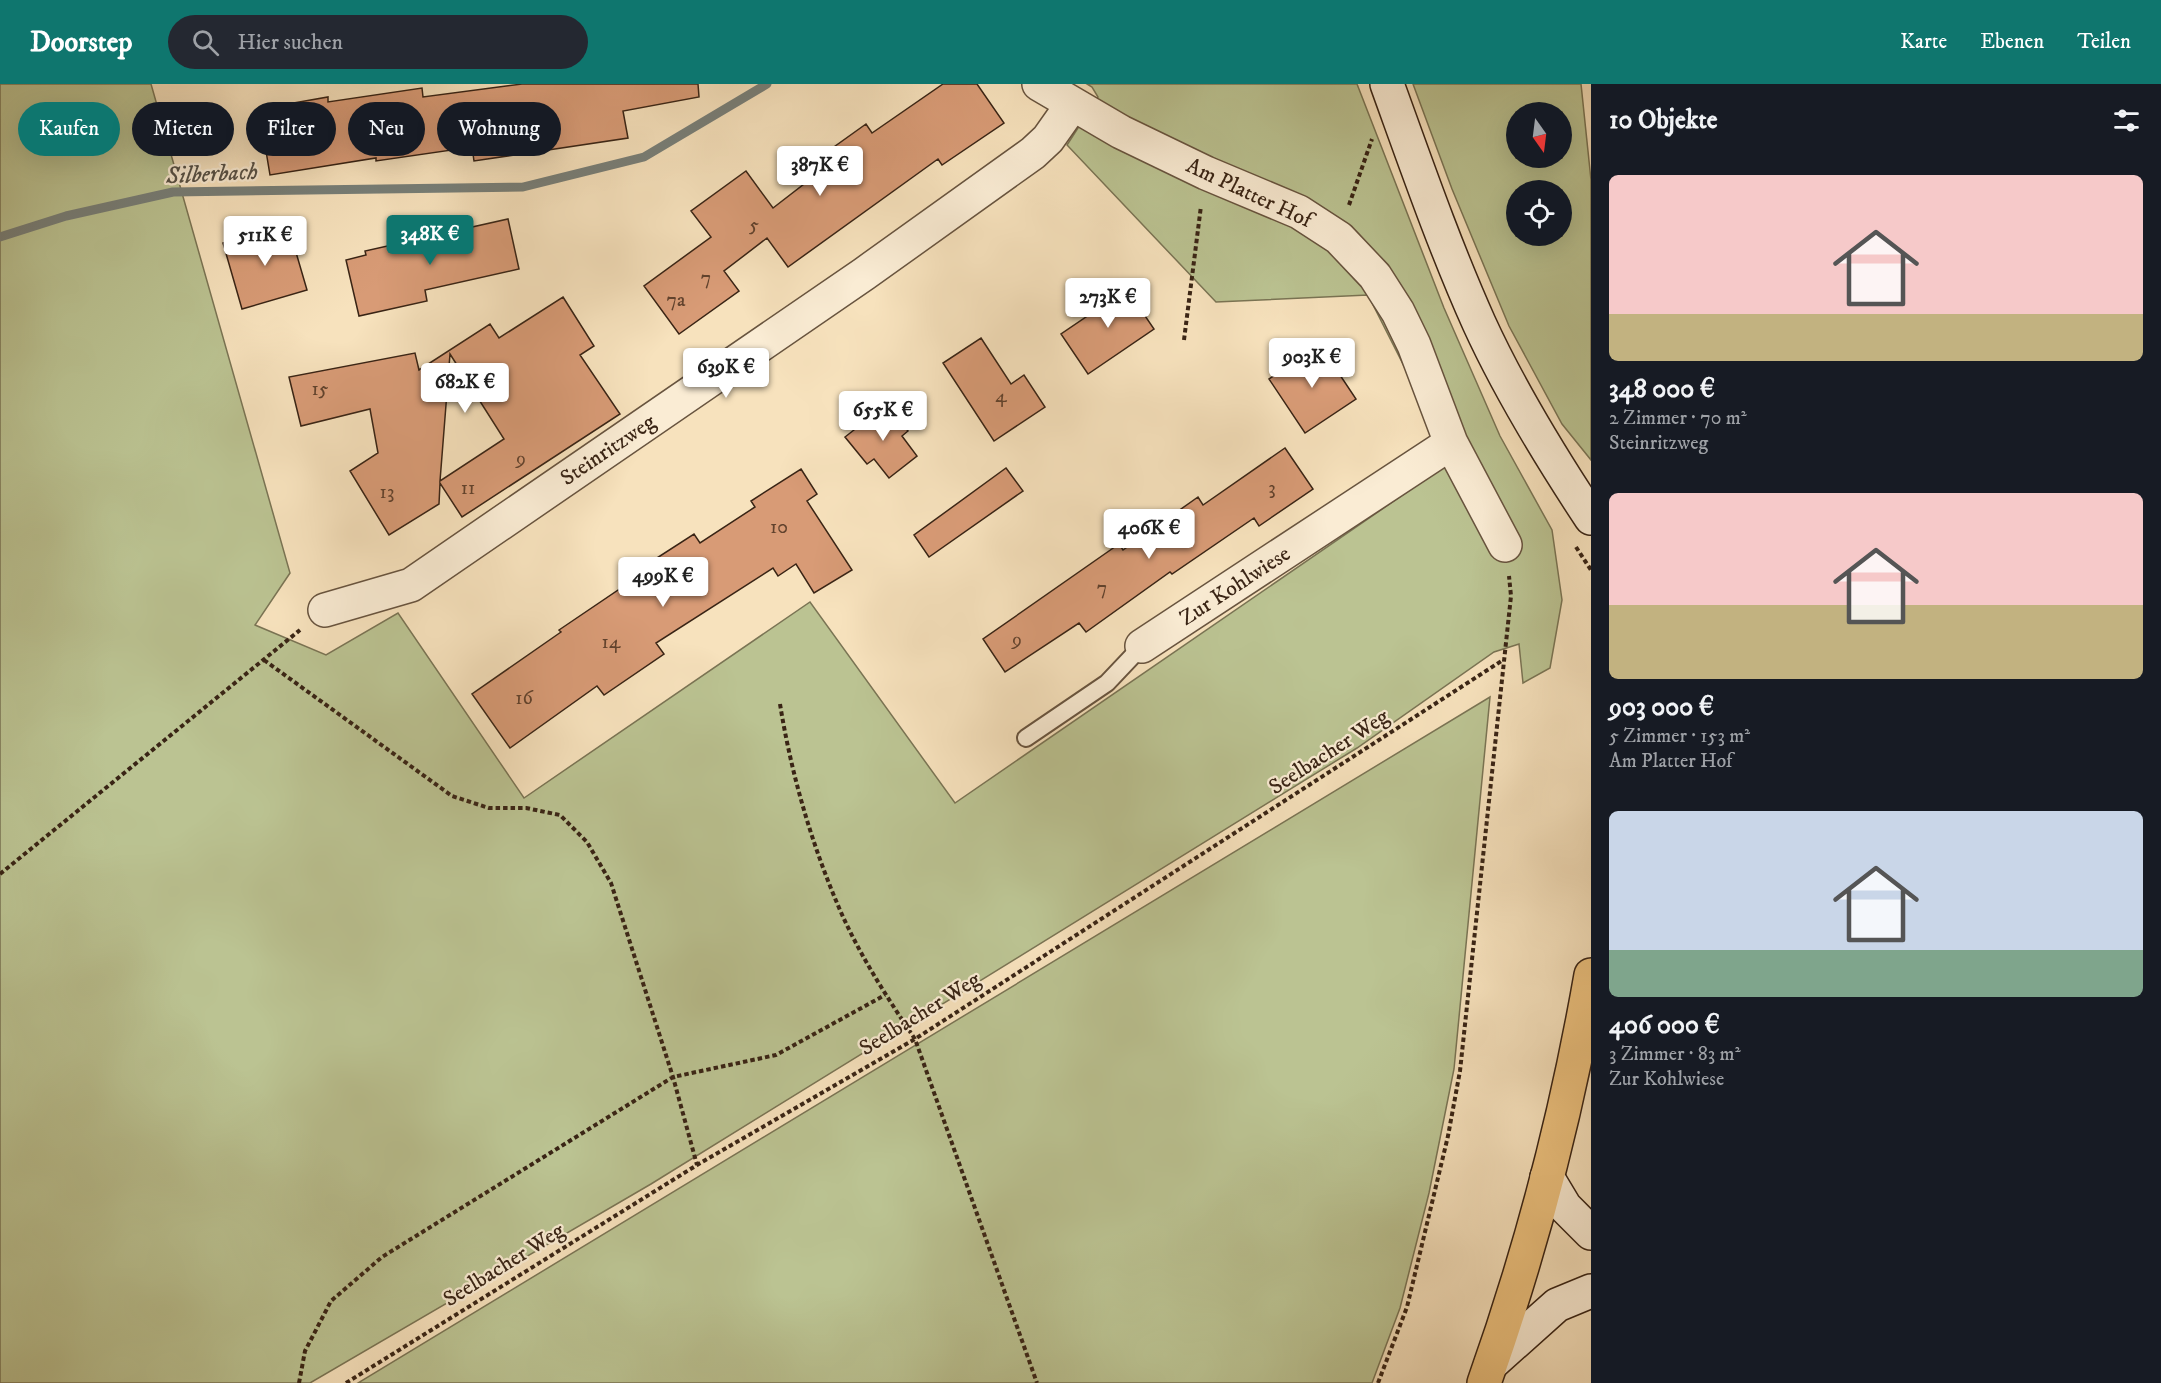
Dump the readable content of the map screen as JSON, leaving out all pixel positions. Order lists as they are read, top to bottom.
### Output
{
  "streets": {
    "street": ["Am Platter Hof", "Steinritzweg", "Zur Kohlwiese"],
    "path": ["Seelbacher Weg"]
  },
  "crossings": [
    ["Am Platter Hof", "Steinritzweg"],
    ["Am Platter Hof", "Zur Kohlwiese"]
  ],
  "water": ["Silberbach"],
  "house_numbers": [
    "5",
    "7",
    "7a",
    "15",
    "4",
    "9",
    "11",
    "3",
    "13",
    "10",
    "7",
    "9",
    "14",
    "16"
  ],
  "north": "bottom",
  "page": {
    "header": "Doorstep",
    "search": "Hier suchen",
    "nav": ["Karte", "Ebenen", "Teilen"],
    "heading": "10 Objekte",
    "chip": [
      "Kaufen",
      "Mieten",
      "Filter",
      "Neu",
      "Wohnung"
    ],
    "price": [
      "387K €",
      "348K €",
      "511K €",
      "273K €",
      "903K €",
      "639K €",
      "682K €",
      "655K €",
      "406K €",
      "499K €"
    ],
    "list": [
      {
        "name": "348 000 €",
        "note": "2 Zimmer · 70 m² · Steinritzweg"
      },
      {
        "name": "903 000 €",
        "note": "5 Zimmer · 153 m² · Am Platter Hof"
      },
      {
        "name": "406 000 €",
        "note": "3 Zimmer · 83 m² · Zur Kohlwiese"
      }
    ]
  }
}
